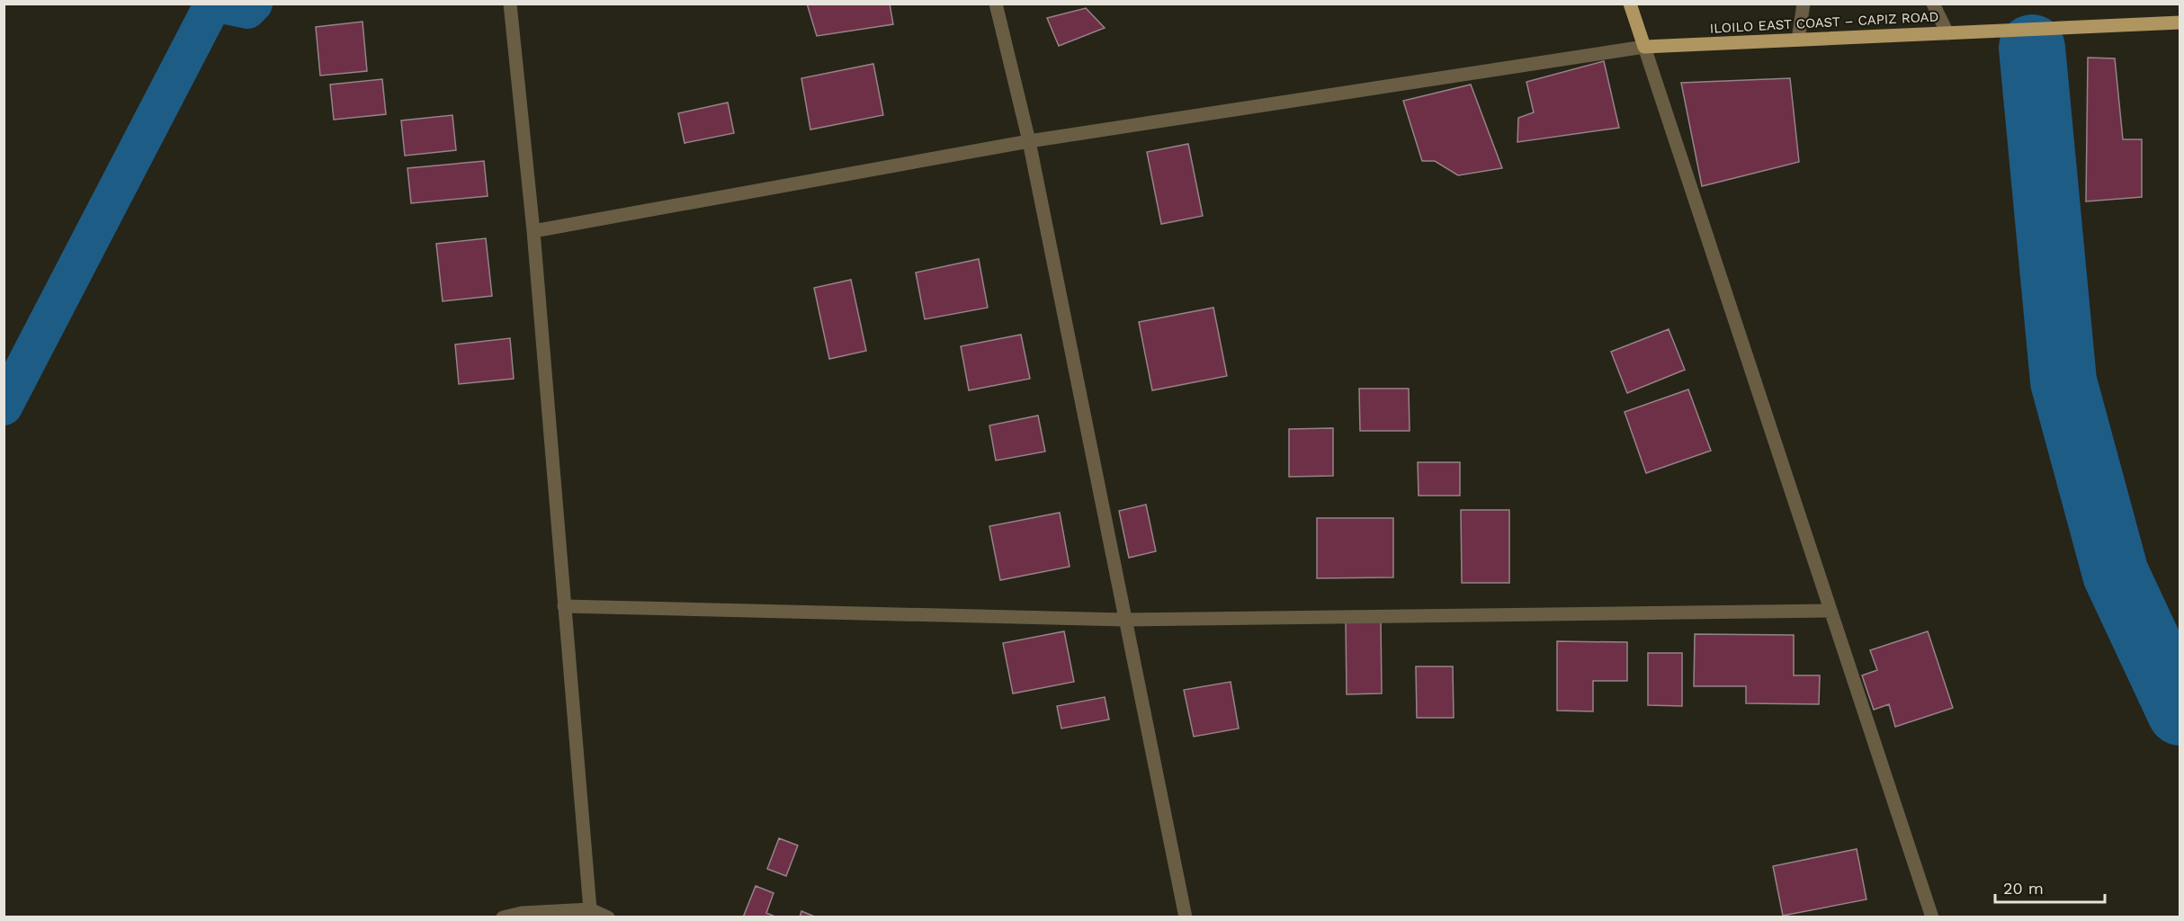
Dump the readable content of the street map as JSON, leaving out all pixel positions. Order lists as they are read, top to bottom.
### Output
{
  "streets": {
    "main road": ["ILOILO EAST COAST – CAPIZ ROAD"]
  },
  "scale_bar": "20 m"
}
